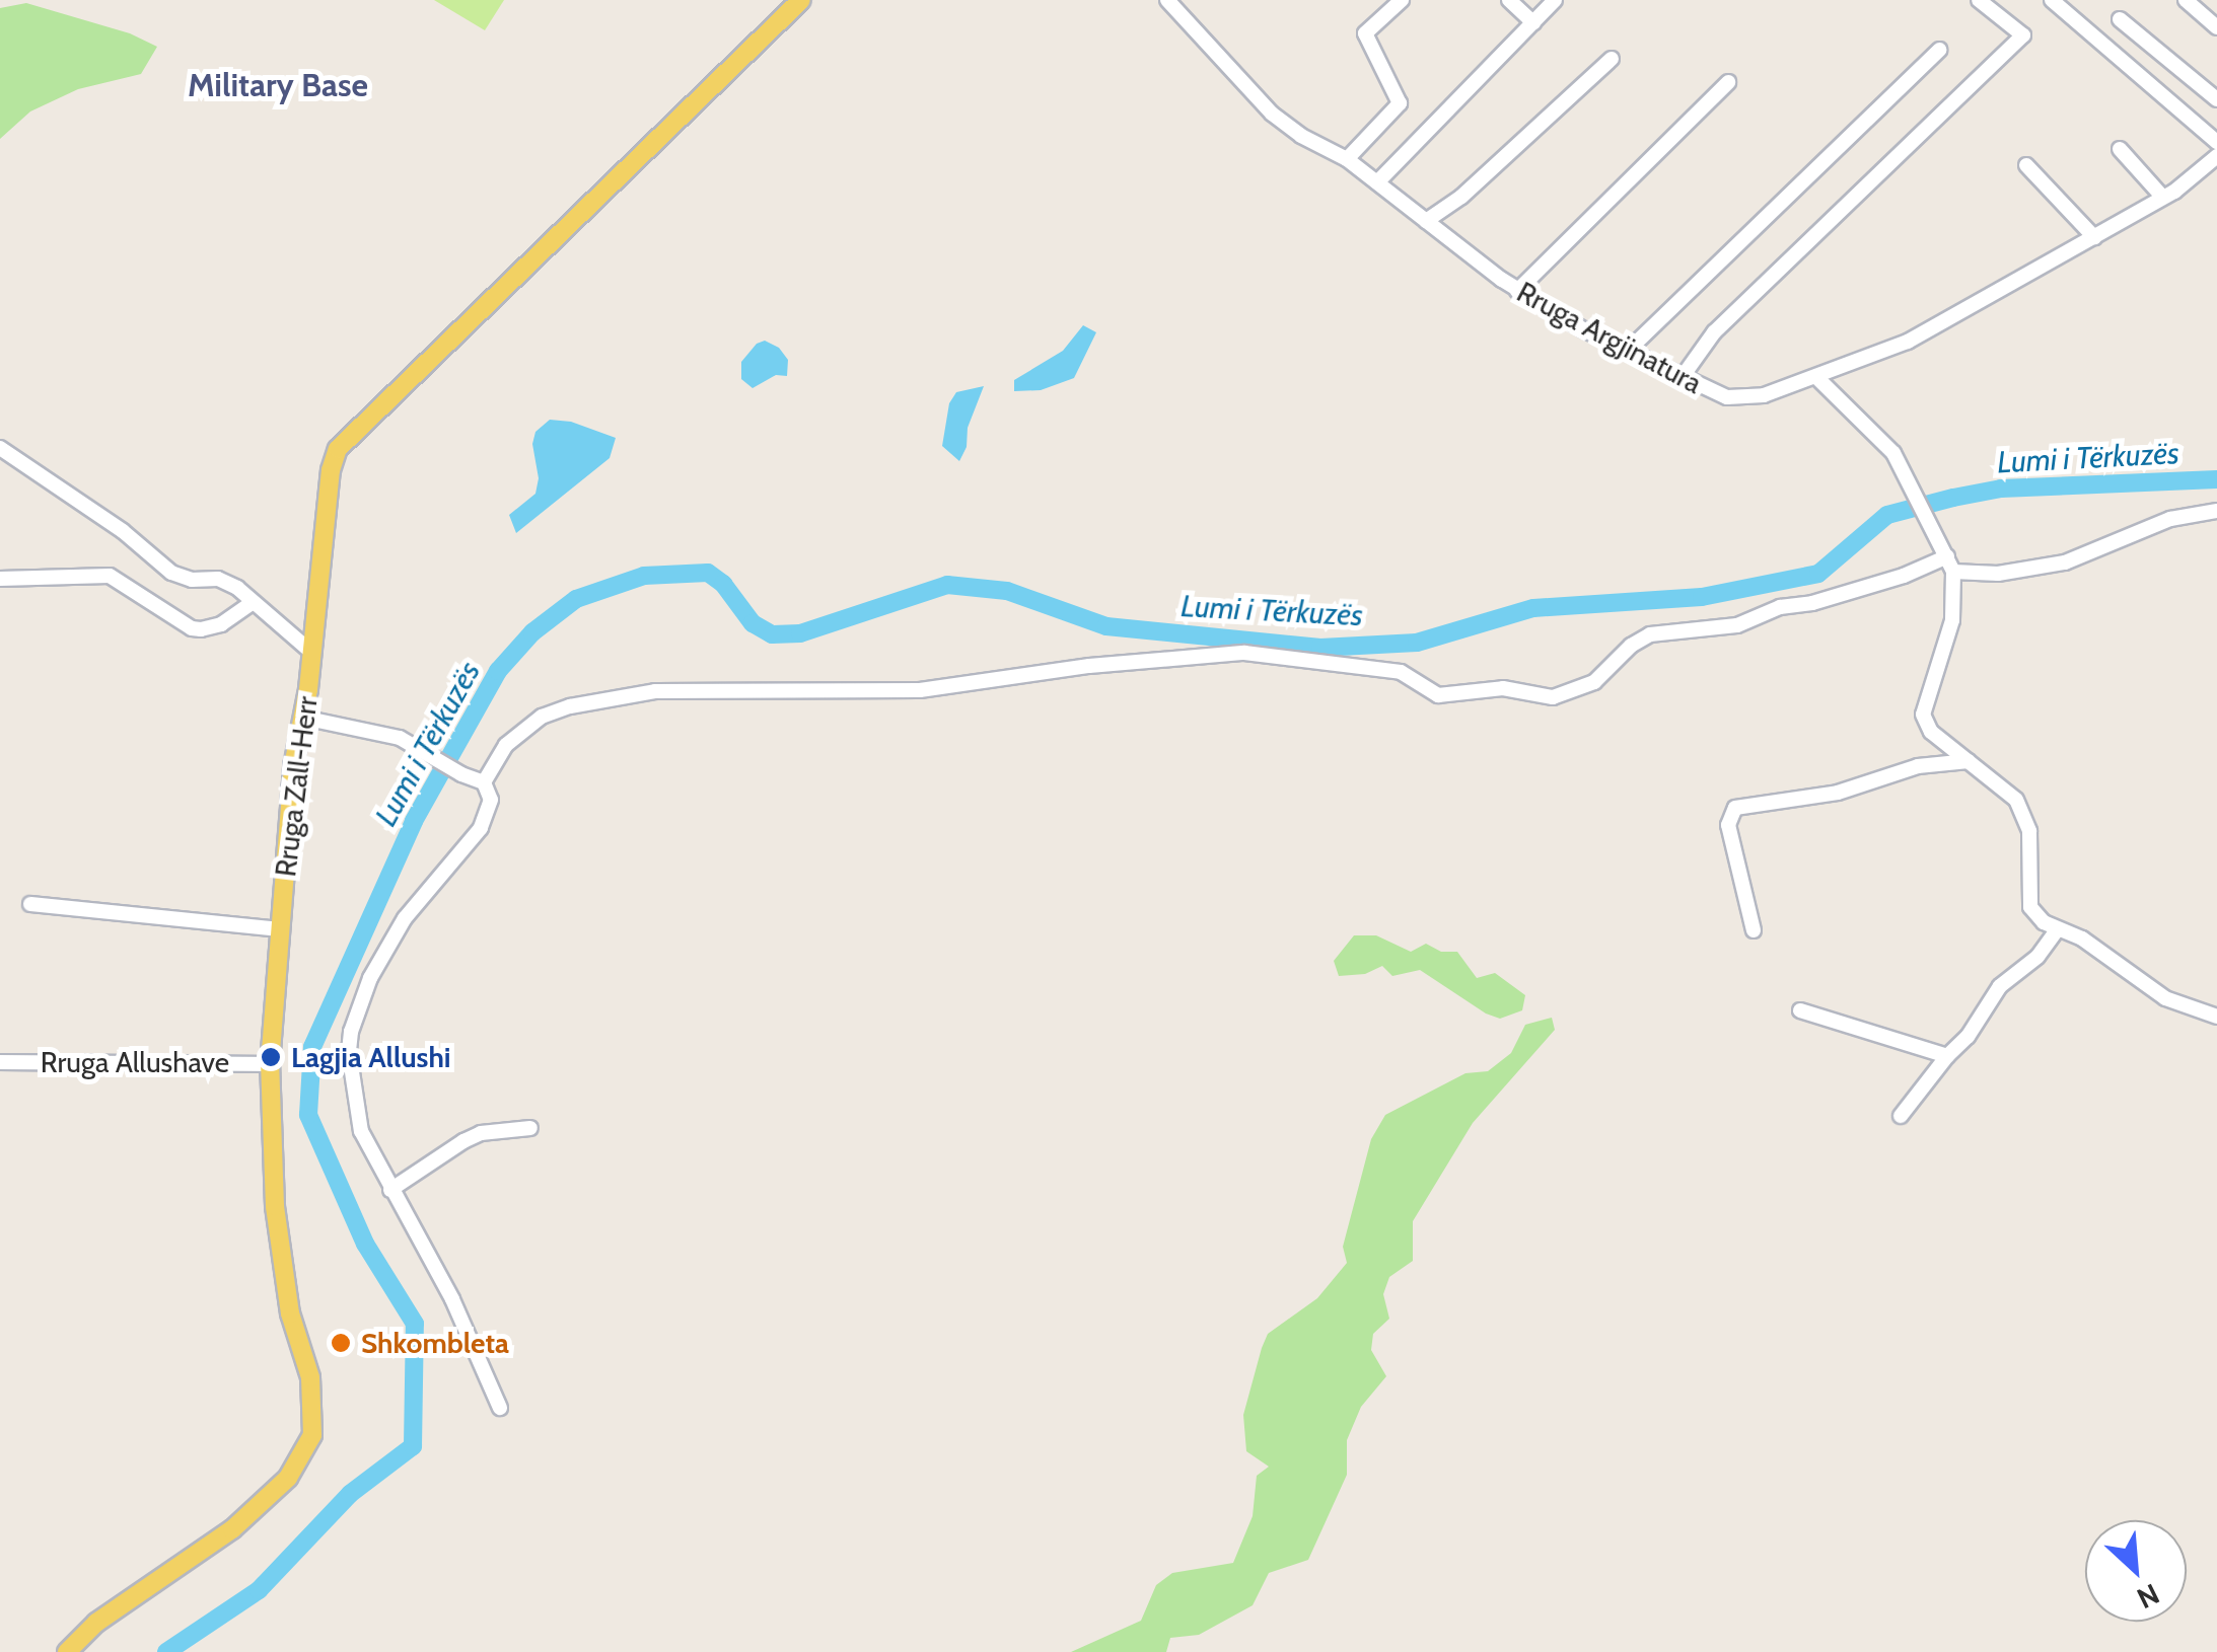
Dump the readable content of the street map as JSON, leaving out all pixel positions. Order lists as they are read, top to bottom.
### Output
{
  "streets": {
    "main road": ["Rruga Zall-Herr"],
    "street": ["Rruga Argjinatura", "Rruga Allushave"]
  },
  "crossings": [
    ["Rruga Zall-Herr", "Rruga Allushave"]
  ],
  "districts": ["Military Base"],
  "water": ["Lumi i Tërkuzës"],
  "places": ["Lagjia Allushi", "Shkombleta"],
  "north": "bottom right"
}
